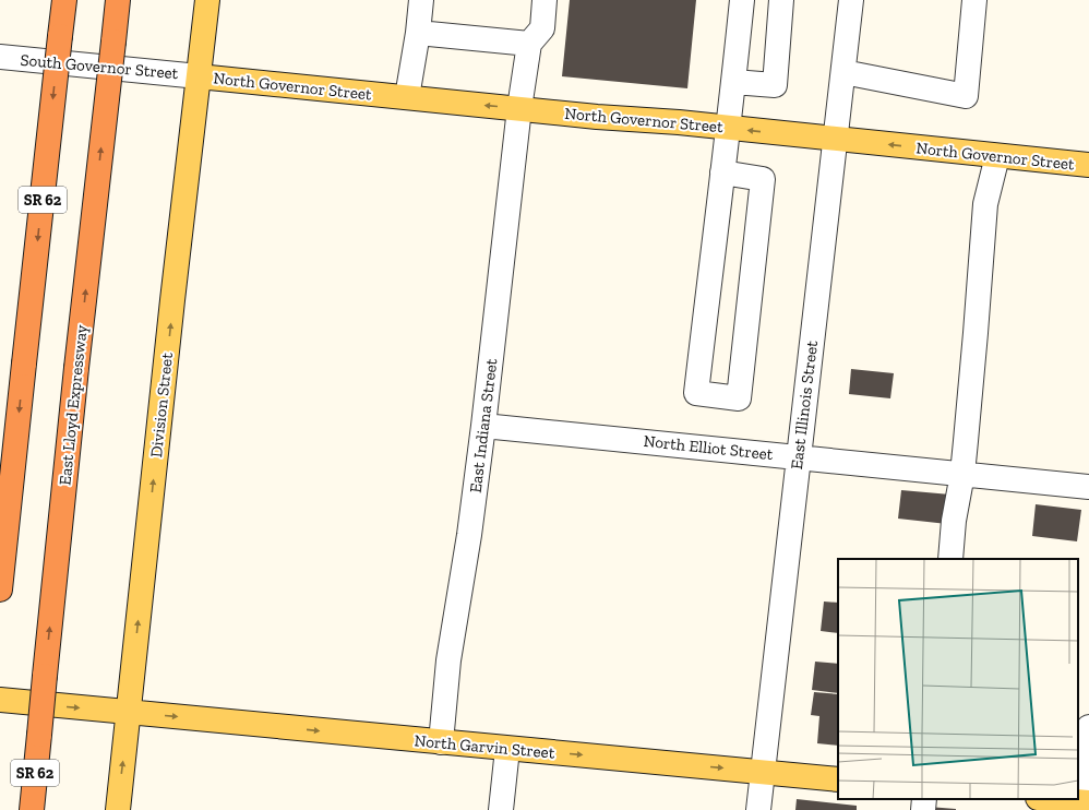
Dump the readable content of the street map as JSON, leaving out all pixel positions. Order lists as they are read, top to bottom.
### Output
{
  "streets": {
    "highway": ["SR 62", "East Lloyd Expressway"],
    "main road": ["North Governor Street", "Division Street", "North Garvin Street"],
    "street": [
      "South Governor Street",
      "East Illinois Street",
      "East Indiana Street",
      "North Elliot Street"
    ]
  },
  "crossings": [
    ["South Governor Street", "North Governor Street"],
    ["South Governor Street", "Division Street"],
    ["North Governor Street", "Division Street"],
    ["North Governor Street", "East Illinois Street"],
    ["North Governor Street", "East Indiana Street"],
    ["Division Street", "North Garvin Street"],
    ["East Illinois Street", "North Elliot Street"],
    ["East Illinois Street", "North Garvin Street"],
    ["East Indiana Street", "North Elliot Street"],
    ["East Indiana Street", "North Garvin Street"]
  ],
  "one_way": ["North Governor Street", "Division Street", "North Garvin Street"]
}
